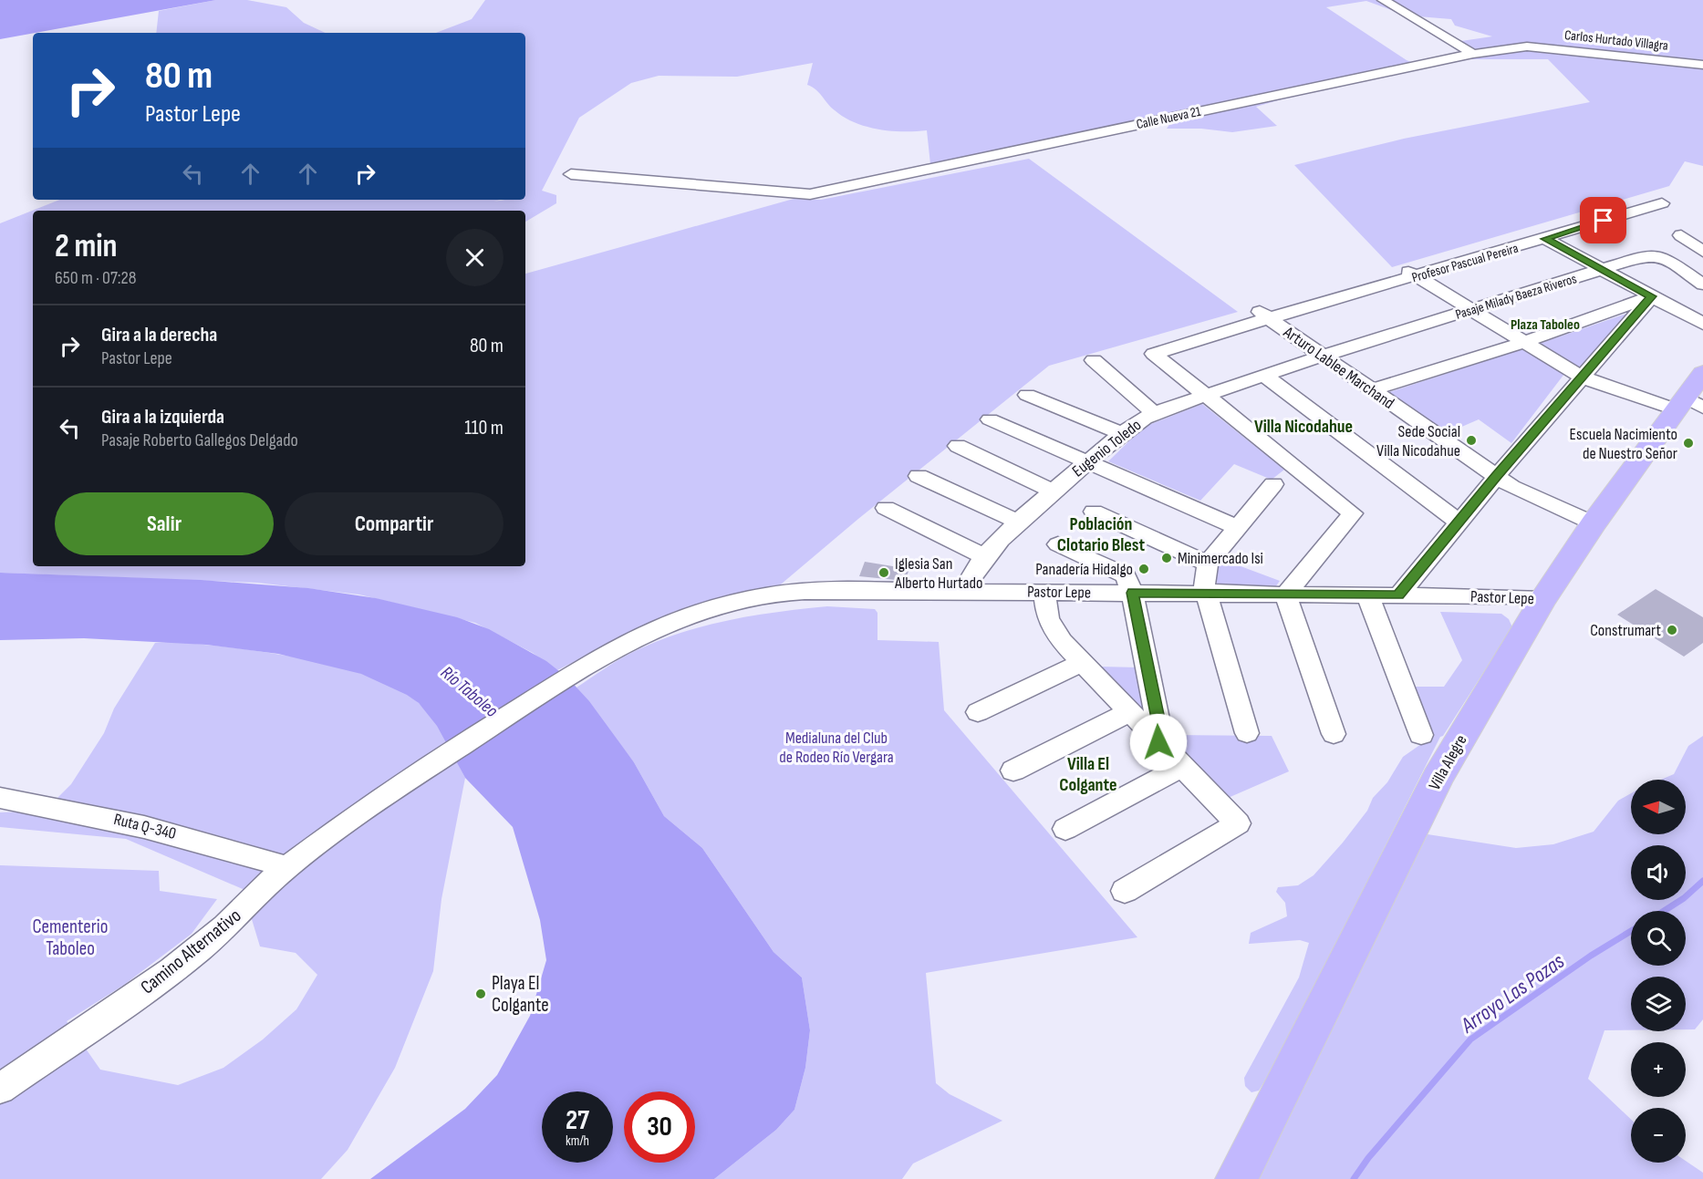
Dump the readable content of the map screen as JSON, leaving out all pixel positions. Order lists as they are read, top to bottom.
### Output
{
  "streets": {
    "main road": ["Villa Alegre"],
    "street": [
      "Carlos Hurtado Villagra",
      "Calle Nueva 21",
      "Profesor Pascual Pereira",
      "Pasaje Milady Baeza Riveros",
      "Arturo Lablee Marchand",
      "Eugenio Toledo",
      "Pastor Lepe",
      "Ruta Q-340",
      "Camino Alternativo"
    ]
  },
  "crossings": [
    ["Carlos Hurtado Villagra", "Calle Nueva 21"],
    ["Profesor Pascual Pereira", "Arturo Lablee Marchand"],
    ["Profesor Pascual Pereira", "Eugenio Toledo"],
    ["Pasaje Milady Baeza Riveros", "Arturo Lablee Marchand"],
    ["Pasaje Milady Baeza Riveros", "Eugenio Toledo"],
    ["Arturo Lablee Marchand", "Eugenio Toledo"],
    ["Arturo Lablee Marchand", "Villa Alegre"],
    ["Eugenio Toledo", "Pastor Lepe"],
    ["Pastor Lepe", "Villa Alegre"],
    ["Pastor Lepe", "Camino Alternativo"],
    ["Ruta Q-340", "Camino Alternativo"]
  ],
  "districts": [
    "Plaza Taboleo",
    "Villa Nicodahue",
    "Población Clotario Blest",
    "Villa El Colgante"
  ],
  "water": ["Río Taboleo", "Arroyo Las Pozas"],
  "parks": ["Medialuna del Club de Rodeo Río Vergara", "Cementerio Taboleo"],
  "places": [
    "Sede Social Villa Nicodahue",
    "Escuela Nacimiento de Nuestro Señor",
    "Minimercado Isi",
    "Panadería Hidalgo",
    "Iglesia San Alberto Hurtado",
    "Construmart",
    "Playa El Colgante"
  ],
  "north": "left",
  "page": {
    "turn": ["80 m", "Pastor Lepe"],
    "heading": ["2 min", "650 m · 07:28"],
    "list": [
      {
        "name": "Gira a la derecha",
        "note": "Pastor Lepe",
        "value": "80 m"
      },
      {
        "name": "Gira a la izquierda",
        "note": "Pasaje Roberto Gallegos Delgado",
        "value": "110 m"
      }
    ],
    "buttons": ["Salir", "Compartir"],
    "map_buttons": ["+", "−"],
    "speed": "27 km/h",
    "limit": "30"
  }
}
